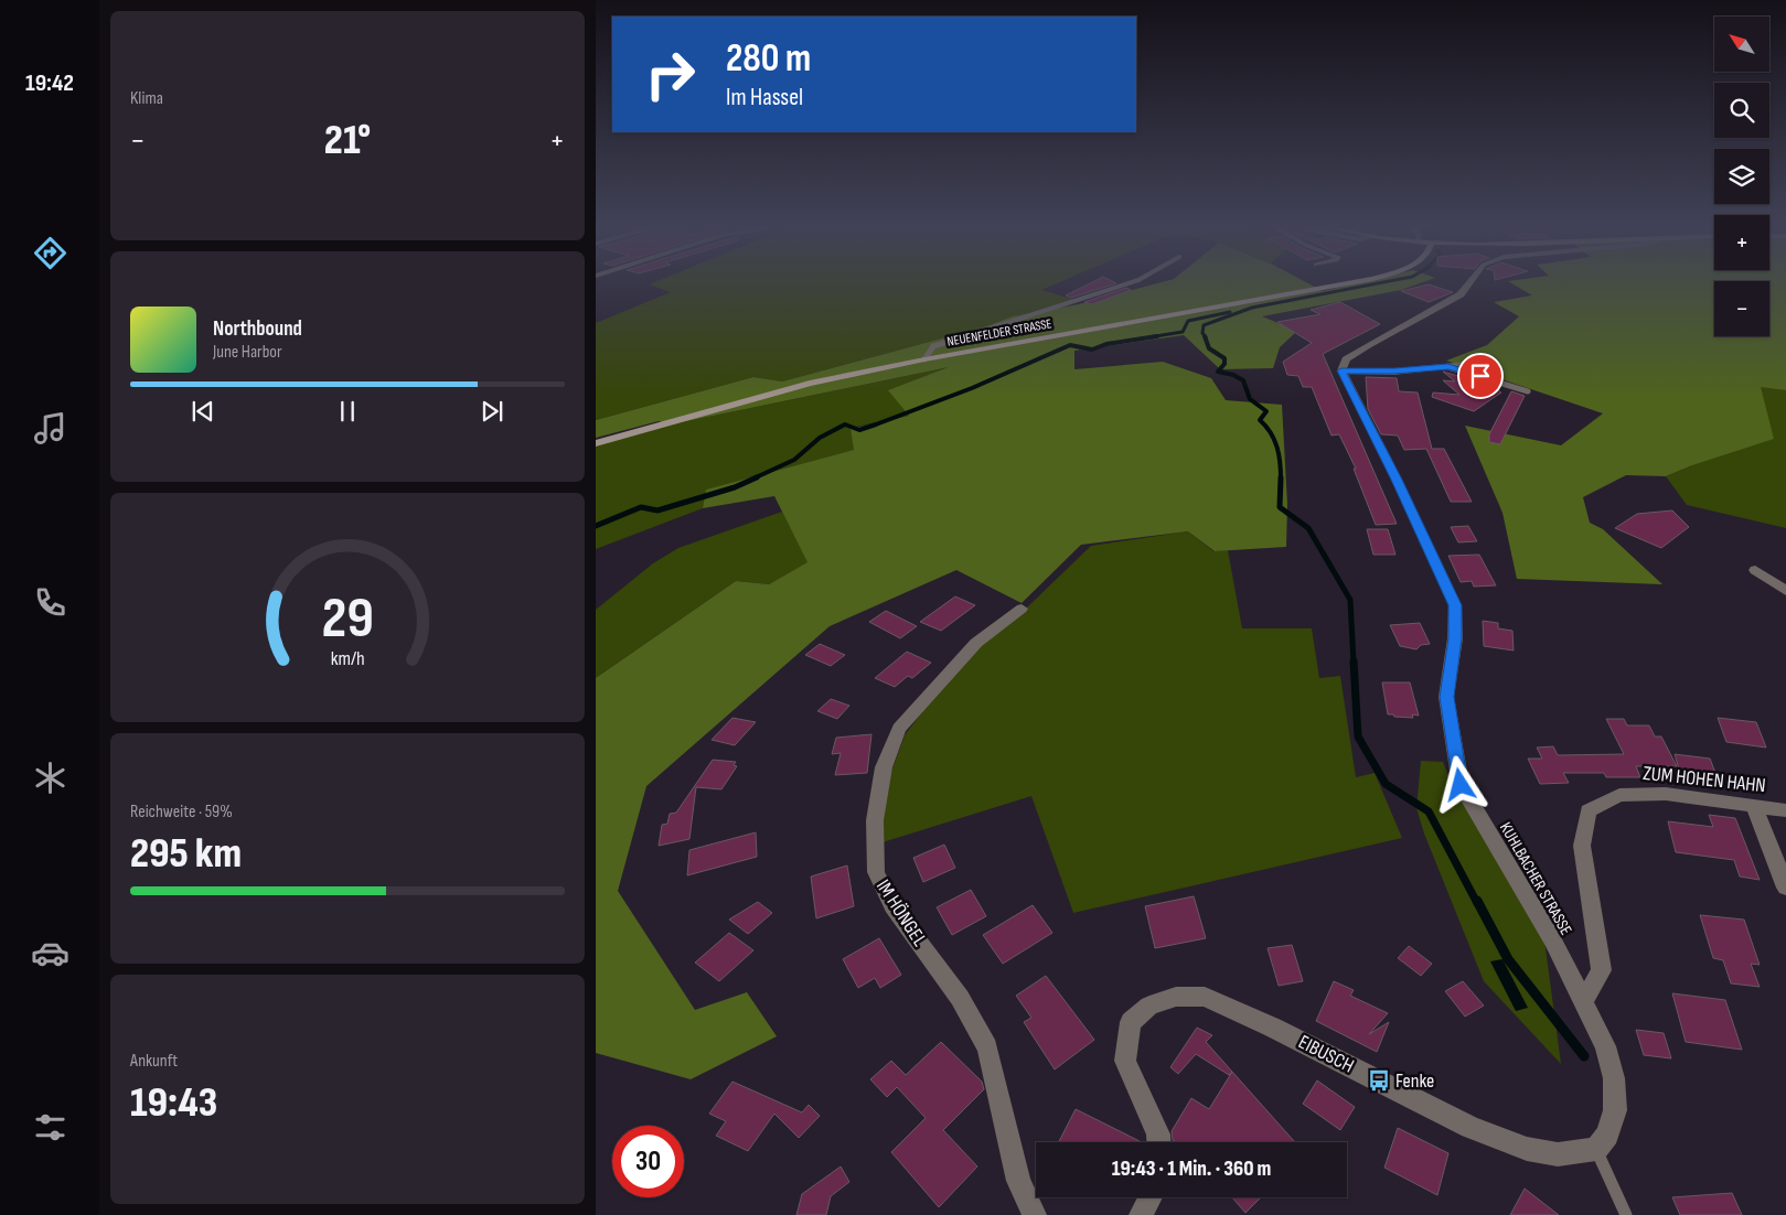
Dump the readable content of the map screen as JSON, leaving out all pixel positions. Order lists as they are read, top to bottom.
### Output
{
  "streets": {
    "main road": ["NEUENFELDER STRASSE"],
    "street": [
      "ZUM HOHEN HAHN",
      "KUHLBACHER STRASSE",
      "IM HÖNGEL",
      "EIBUSCH"
    ]
  },
  "crossings": [
    ["ZUM HOHEN HAHN", "KUHLBACHER STRASSE"]
  ],
  "places": {
    "bus stop": ["Fenke"]
  },
  "north": "top left",
  "page": {
    "tabs": "19:42",
    "tile": [
      "Klima",
      ["Reichweite · 59%", "295 km"],
      ["Ankunft", "19:43"]
    ],
    "map_buttons": ["+", "−"],
    "turn": ["280 m", "Im Hassel"],
    "heat": ["−", "21°", "+"],
    "song": ["Northbound", "June Harbor"],
    "limit": "30",
    "trip": "19:43 · 1 Min. · 360 m",
    "gauge": ["29", "km/h"]
  }
}
